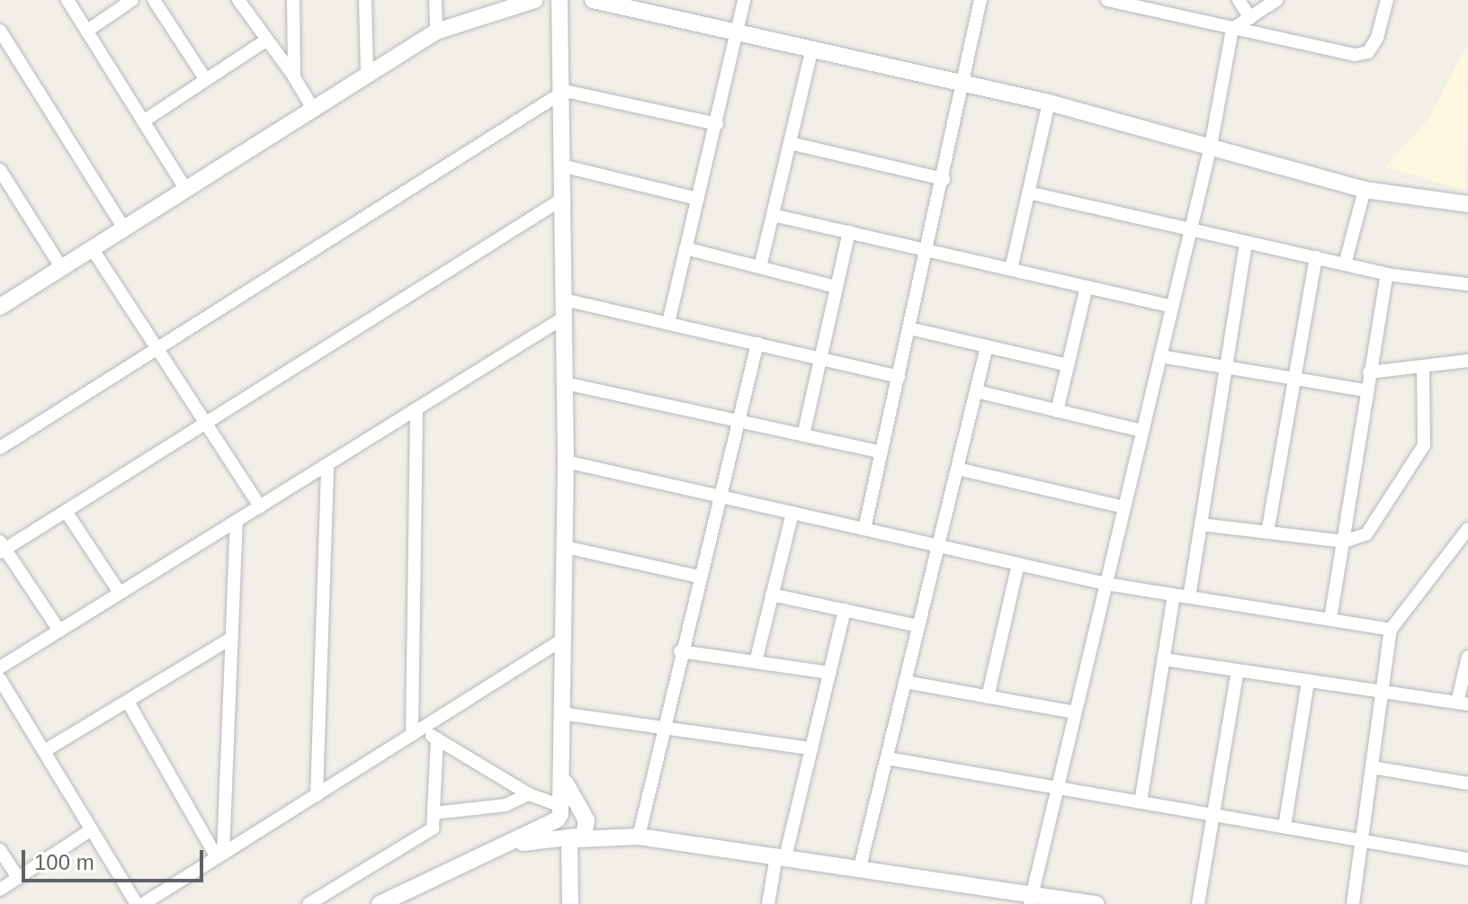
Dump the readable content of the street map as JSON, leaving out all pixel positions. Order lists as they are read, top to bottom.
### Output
{
  "scale_bar": "100 m"
}
